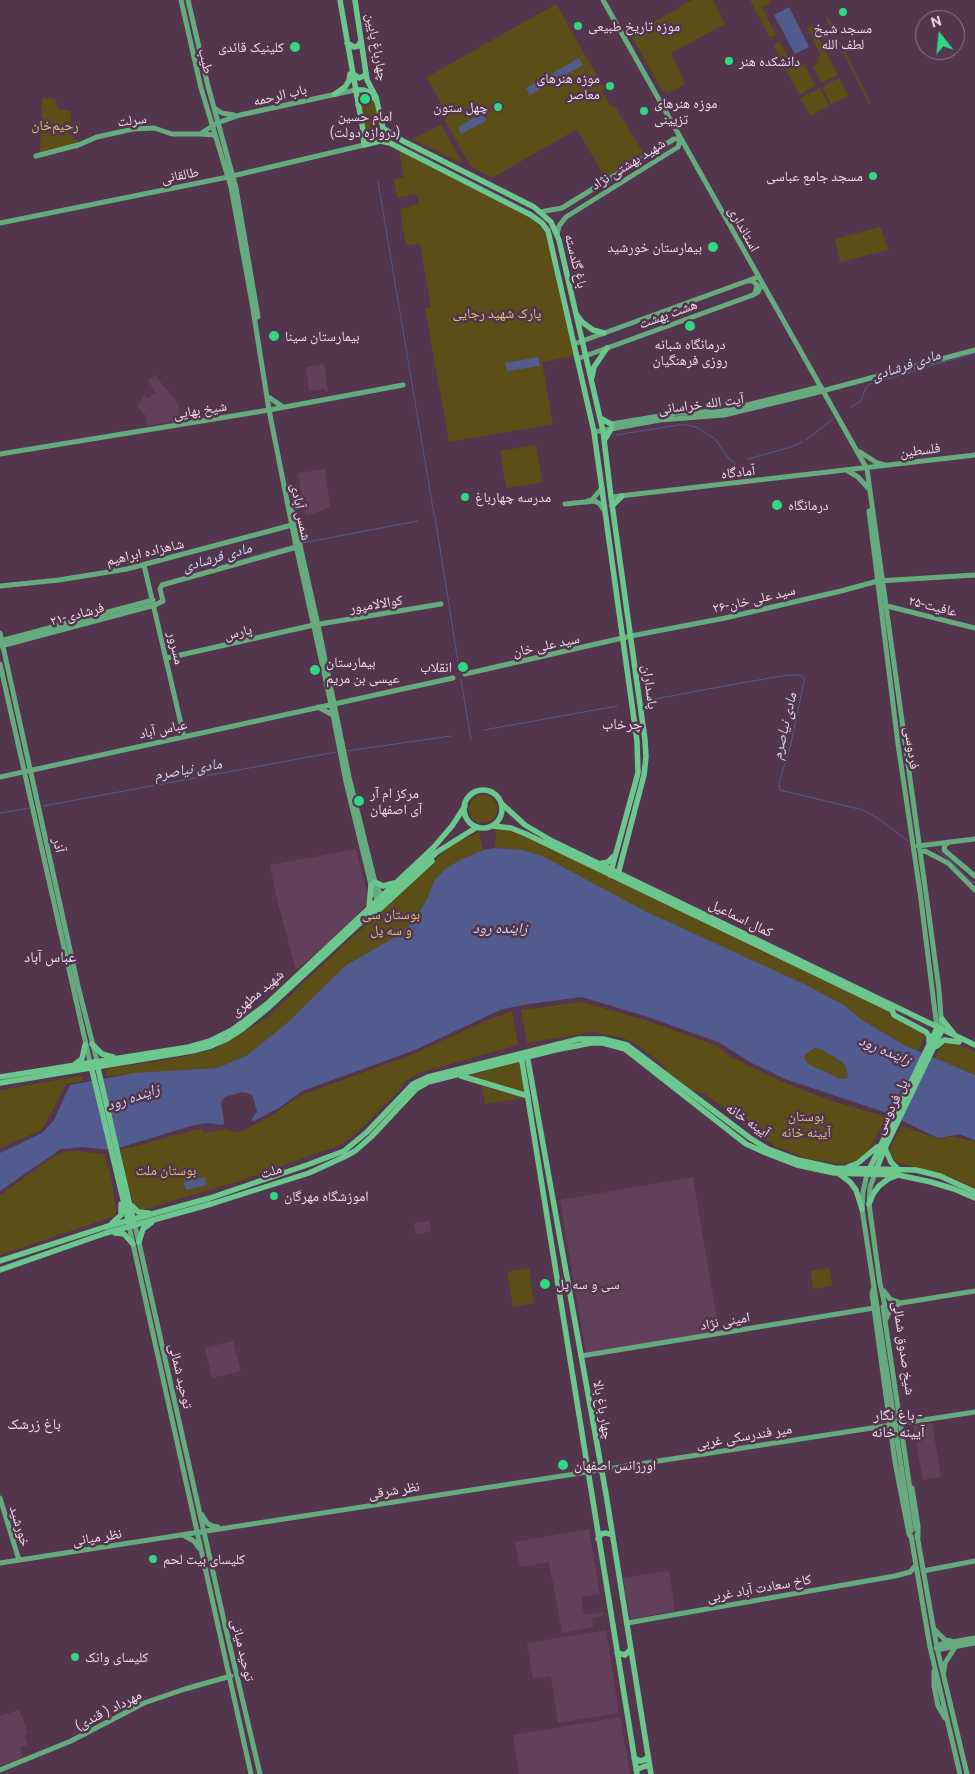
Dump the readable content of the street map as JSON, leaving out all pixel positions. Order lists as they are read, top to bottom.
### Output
{
  "streets": {
    "main road": [
      "چهارباغ پایین",
      "طیب",
      "باب الرحمه",
      "سرلت",
      "شهید بهشتی نژاد",
      "طالقانی",
      "استانداری",
      "باغ گلدسته",
      "هشت بهشت",
      "آیت الله خراسانی",
      "شیخ بهایی",
      "فلسطین",
      "آمادگاه",
      "شمس آبادی",
      "شاهزاده ابراهیم",
      "۲۶-سید علی خان",
      "کوالالامپور",
      "۲۵-عافیت",
      "پارس",
      "سید علی خان",
      "مسرور",
      "پاسداران",
      "عباس آباد",
      "فردوسی",
      "آذر",
      "کمال اسماعیل",
      "شهید مطهری",
      "پل فردوسی",
      "آیینه خانه",
      "ملت",
      "امینی نژاد",
      "شیخ صدوق شمالی",
      "توحید شمالی",
      "چهار باغ بالا",
      "میر فندرسکی غربی",
      "نظر شرقی",
      "خورشید",
      "نظر میانی",
      "کاخ سعادت آباد غربی",
      "توحید میانی",
      "مهرداد ( قندی)"
    ]
  },
  "crossings": [
    ["چهارباغ پایین", "باب الرحمه"],
    ["چهارباغ پایین", "طالقانی"],
    ["چهارباغ پایین", "باغ گلدسته"],
    ["طیب", "باب الرحمه"],
    ["طیب", "شمس آبادی"],
    ["باب الرحمه", "سرلت"],
    ["باب الرحمه", "شمس آبادی"],
    ["سرلت", "شمس آبادی"],
    ["شهید بهشتی نژاد", "استانداری"],
    ["شهید بهشتی نژاد", "باغ گلدسته"],
    ["طالقانی", "شمس آبادی"],
    ["استانداری", "هشت بهشت"],
    ["استانداری", "آیت الله خراسانی"],
    ["استانداری", "فلسطین"],
    ["استانداری", "آمادگاه"],
    ["استانداری", "فردوسی"],
    ["باغ گلدسته", "هشت بهشت"],
    ["باغ گلدسته", "آیت الله خراسانی"],
    ["باغ گلدسته", "آمادگاه"],
    ["باغ گلدسته", "پاسداران"],
    ["شیخ بهایی", "شمس آبادی"],
    ["فلسطین", "آمادگاه"],
    ["فلسطین", "فردوسی"],
    ["آمادگاه", "پاسداران"],
    ["آمادگاه", "فردوسی"],
    ["شمس آبادی", "شاهزاده ابراهیم"],
    ["شمس آبادی", "کوالالامپور"],
    ["شمس آبادی", "پارس"],
    ["شمس آبادی", "عباس آباد"],
    ["شمس آبادی", "شهید مطهری"],
    ["شاهزاده ابراهیم", "مسرور"],
    ["۲۶-سید علی خان", "سید علی خان"],
    ["۲۶-سید علی خان", "پاسداران"],
    ["۲۶-سید علی خان", "فردوسی"],
    ["کوالالامپور", "پارس"],
    ["۲۵-عافیت", "فردوسی"],
    ["پارس", "مسرور"],
    ["سید علی خان", "پاسداران"],
    ["مسرور", "عباس آباد"],
    ["پاسداران", "کمال اسماعیل"],
    ["عباس آباد", "آذر"],
    ["فردوسی", "کمال اسماعیل"],
    ["فردوسی", "پل فردوسی"],
    ["آذر", "شهید مطهری"],
    ["کمال اسماعیل", "شهید مطهری"],
    ["کمال اسماعیل", "پل فردوسی"],
    ["پل فردوسی", "آیینه خانه"],
    ["پل فردوسی", "شیخ صدوق شمالی"],
    ["آیینه خانه", "ملت"],
    ["آیینه خانه", "شیخ صدوق شمالی"],
    ["آیینه خانه", "چهار باغ بالا"],
    ["ملت", "توحید شمالی"],
    ["ملت", "چهار باغ بالا"],
    ["امینی نژاد", "شیخ صدوق شمالی"],
    ["امینی نژاد", "چهار باغ بالا"],
    ["شیخ صدوق شمالی", "میر فندرسکی غربی"],
    ["توحید شمالی", "نظر شرقی"],
    ["توحید شمالی", "نظر میانی"],
    ["توحید شمالی", "توحید میانی"],
    ["چهار باغ بالا", "میر فندرسکی غربی"],
    ["چهار باغ بالا", "نظر شرقی"],
    ["چهار باغ بالا", "کاخ سعادت آباد غربی"],
    ["میر فندرسکی غربی", "نظر شرقی"],
    ["نظر شرقی", "نظر میانی"],
    ["نظر شرقی", "توحید میانی"],
    ["خورشید", "نظر میانی"],
    ["نظر میانی", "توحید میانی"],
    ["توحید میانی", "مهرداد ( قندی)"]
  ],
  "districts": [
    "چرخاب",
    "عباس آباد",
    "باغ نگار - آیینه خانه",
    "باغ زرشک"
  ],
  "water": ["مادی فرشادی", "مادی نیاصرم", "زاینده رود"],
  "parks": [
    "رحیم‌خان",
    "پارک شهید رجایی",
    "بوستان سی و سه پل",
    "بوستان آیینه خانه",
    "بوستان ملت"
  ],
  "places": [
    "مسجد شیخ لطف الله",
    "موزه تاریخ طبیعی",
    "کلینیک قائدی",
    "دانشکده هنر",
    "موزه هنرهای معاصر",
    "امام حسین (دروازه دولت)",
    "چهل ستون",
    "موزه هنرهای تزیینی",
    "مسجد جامع عباسی",
    "بیمارستان خورشید",
    "درمانگاه شبانه روزی فرهنگیان",
    "بیمارستان سینا",
    "مدرسه چهارباغ",
    "درمانگاه",
    "انقلاب",
    "بیمارستان عیسی بن مریم",
    "مرکز ام آر آی اصفهان",
    "اموزشگاه مهرگان",
    "سی و سه پل",
    "اورژانس اصفهان",
    "کلیسای بیت لحم",
    "کلیسای وانک"
  ],
  "north": "top"
}
